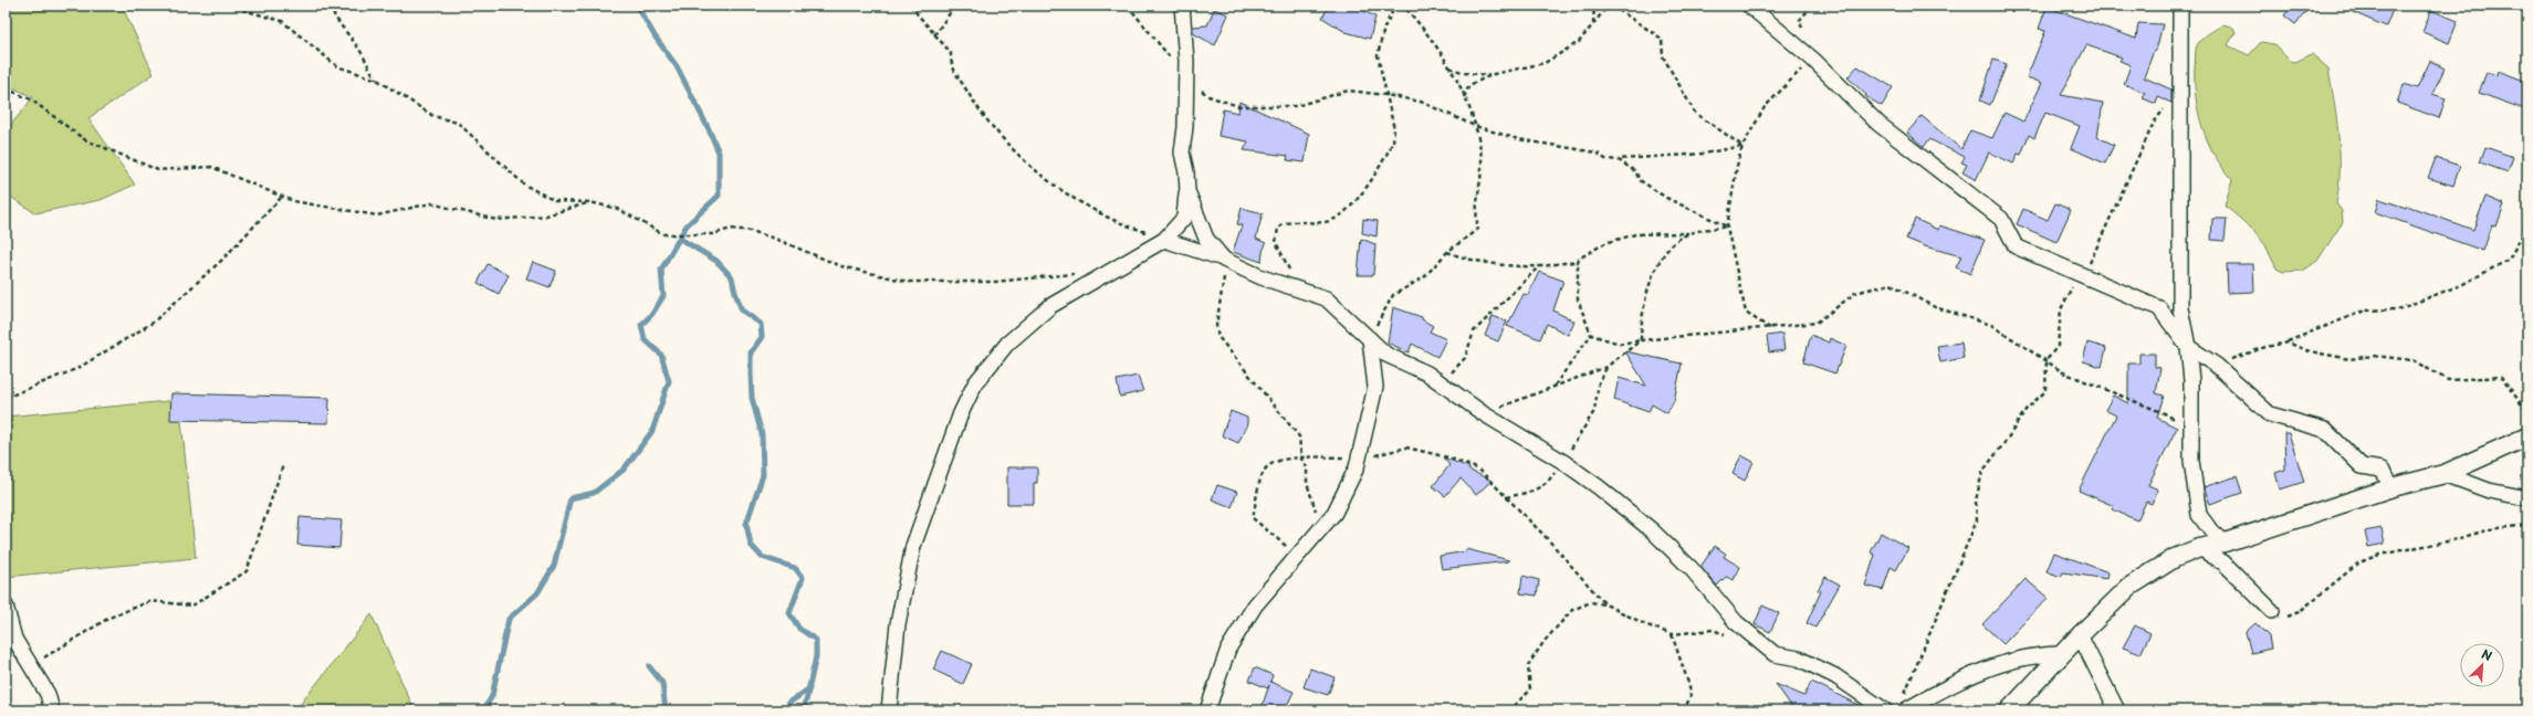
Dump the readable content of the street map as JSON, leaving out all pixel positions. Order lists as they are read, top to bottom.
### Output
{
  "north": "top right"
}
